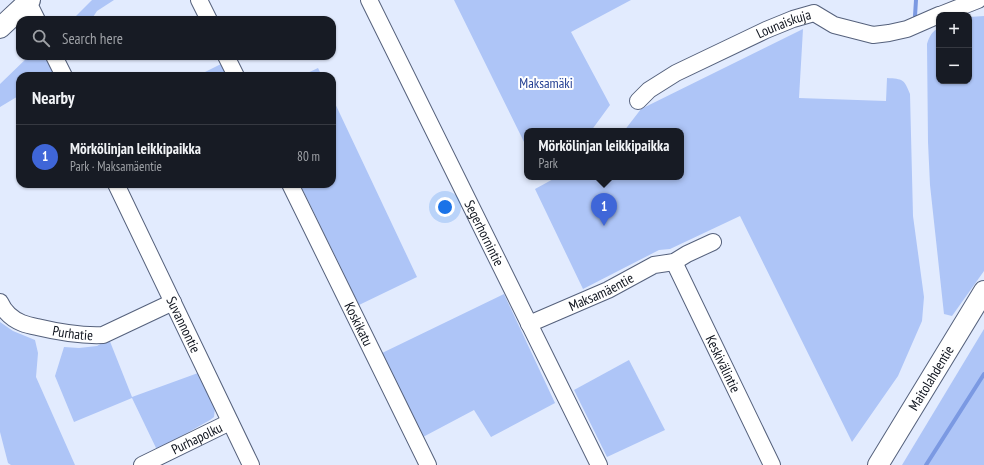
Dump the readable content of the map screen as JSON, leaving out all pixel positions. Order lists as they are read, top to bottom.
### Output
{
  "streets": {
    "street": [
      "Lounaiskuja",
      "Segerhornintie",
      "Maksamäentie",
      "Suvannontie",
      "Koskikatu",
      "Purhatie",
      "Keskivälintie",
      "Maitolahdentie",
      "Purhapolku"
    ]
  },
  "crossings": [
    ["Segerhornintie", "Maksamäentie"],
    ["Maksamäentie", "Keskivälintie"],
    ["Suvannontie", "Purhatie"],
    ["Suvannontie", "Purhapolku"]
  ],
  "parks": ["Maksamäki"],
  "page": {
    "map_buttons": ["+", "−"],
    "search": "Search here",
    "heading": "Nearby",
    "list": [
      {
        "mark": "1",
        "name": "Mörkölinjan leikkipaikka",
        "note": "Park · Maksamäentie",
        "value": "80 m"
      }
    ],
    "popup": ["Mörkölinjan leikkipaikka", "Park"],
    "pins": "1"
  }
}
